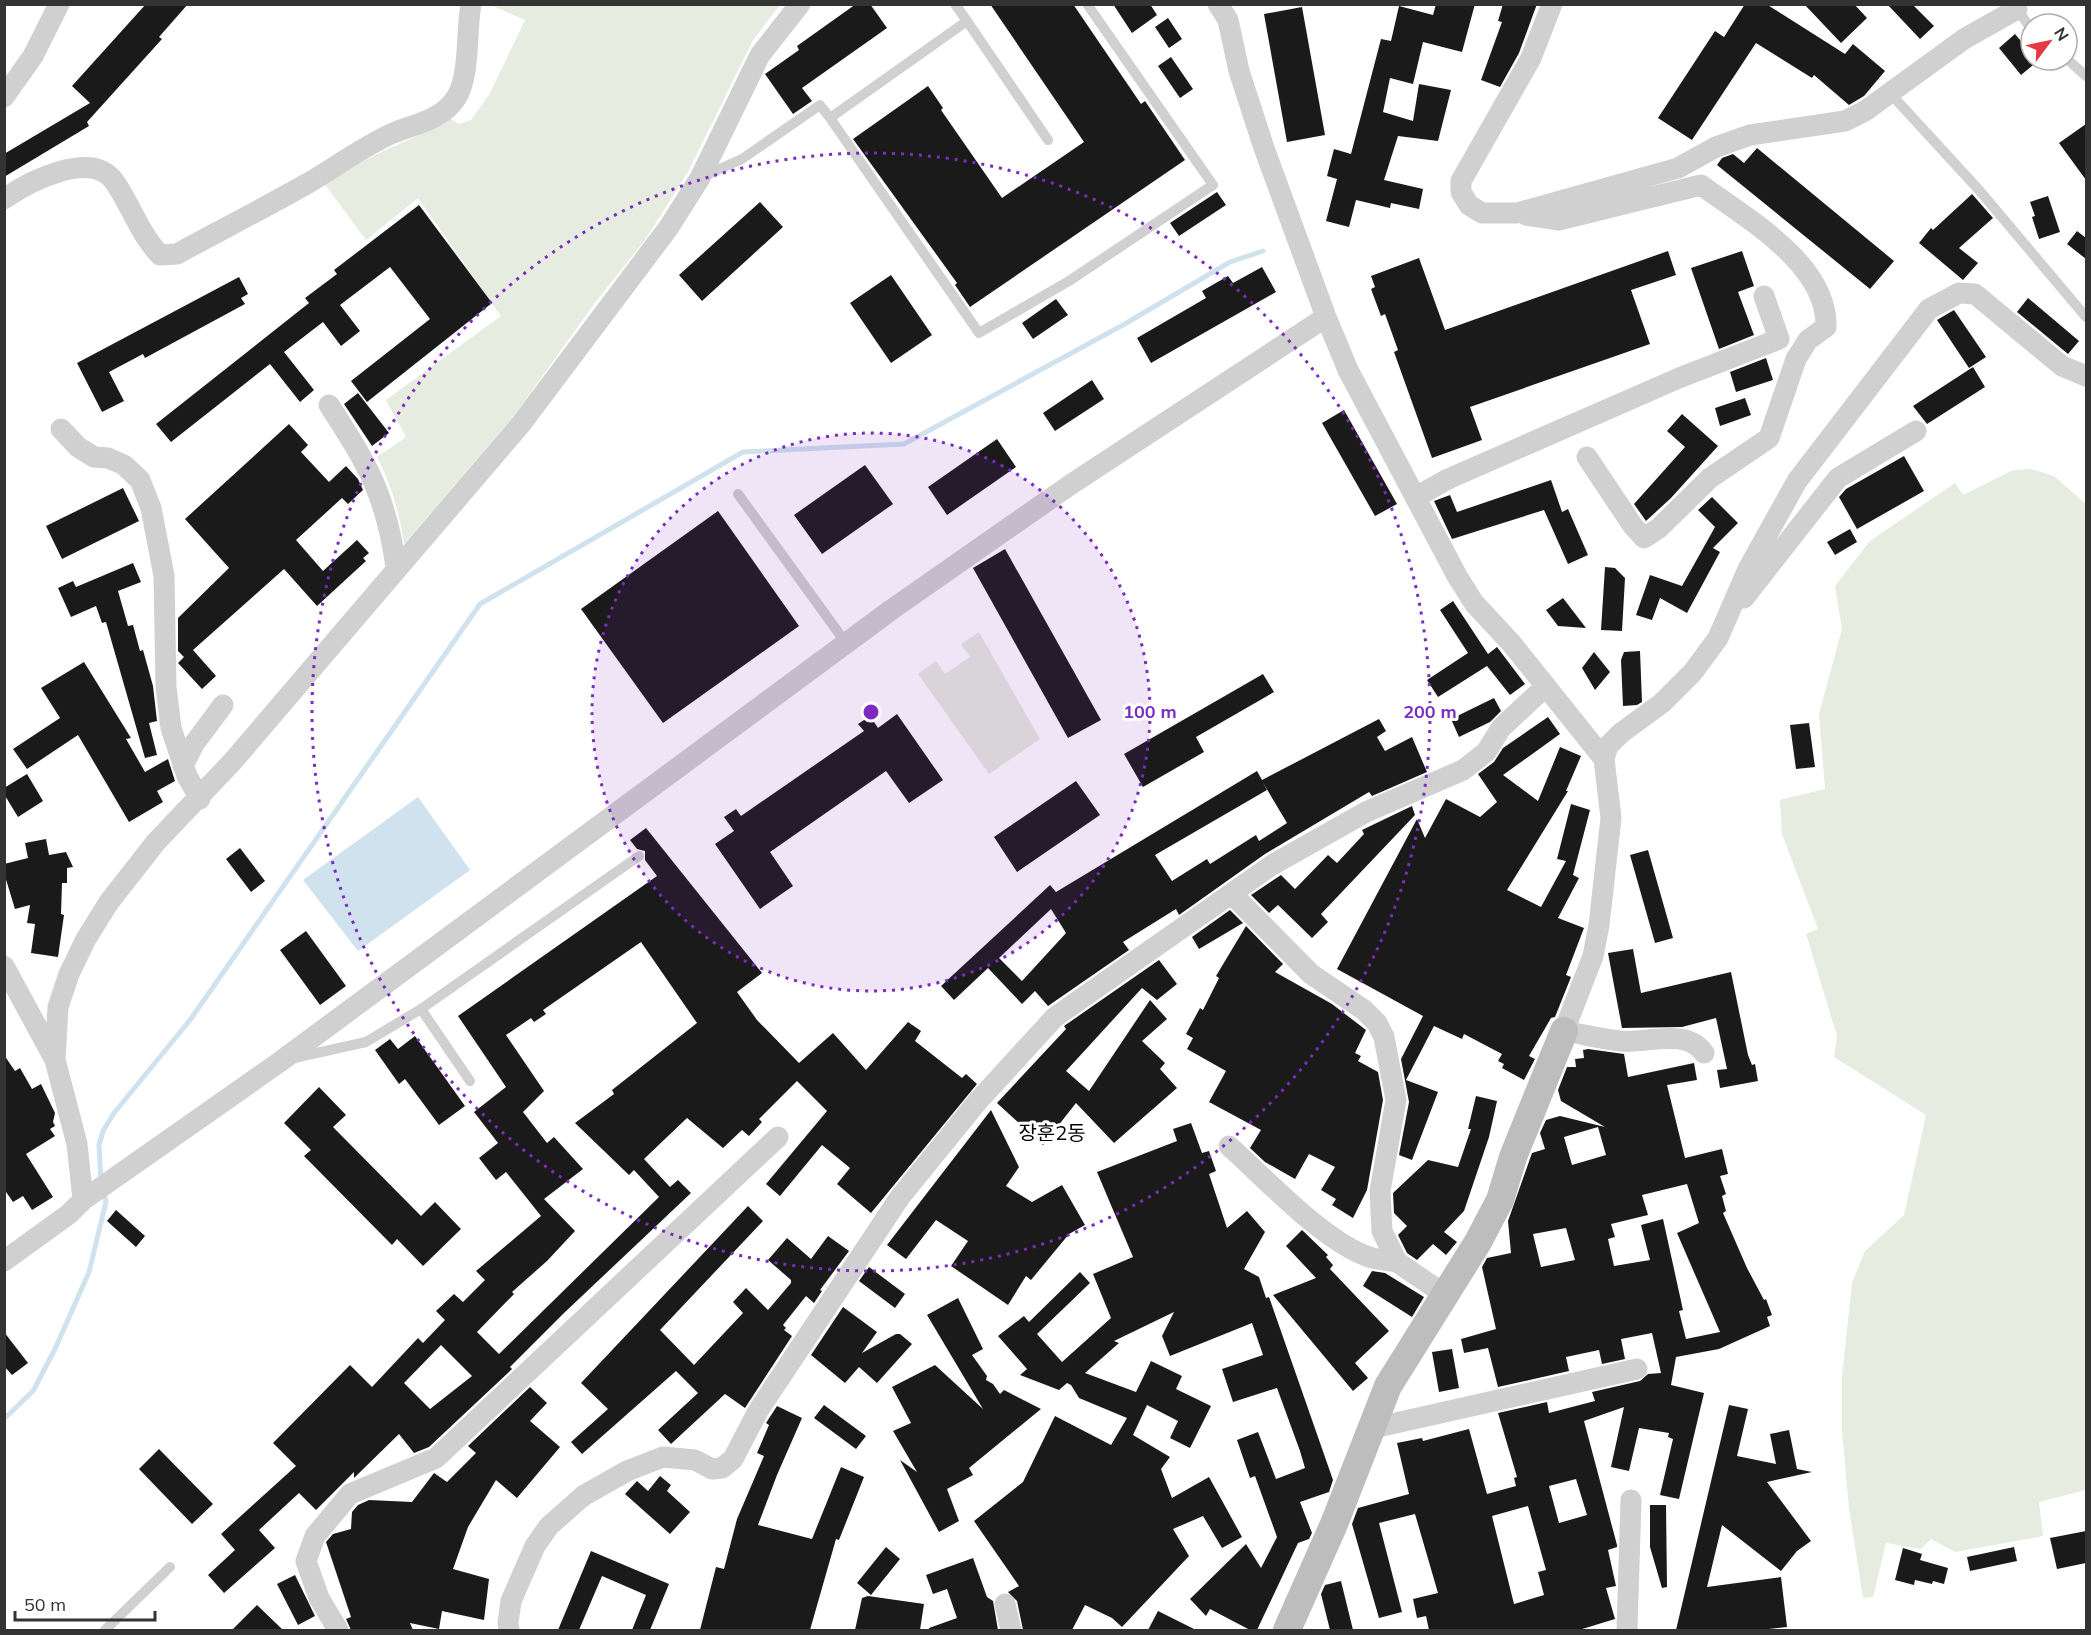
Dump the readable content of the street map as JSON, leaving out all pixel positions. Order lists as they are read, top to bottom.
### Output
{
  "districts": ["장훈2동"],
  "scale_bar": "50 m",
  "north": "top right",
  "rings": ["100 m", "200 m"]
}
